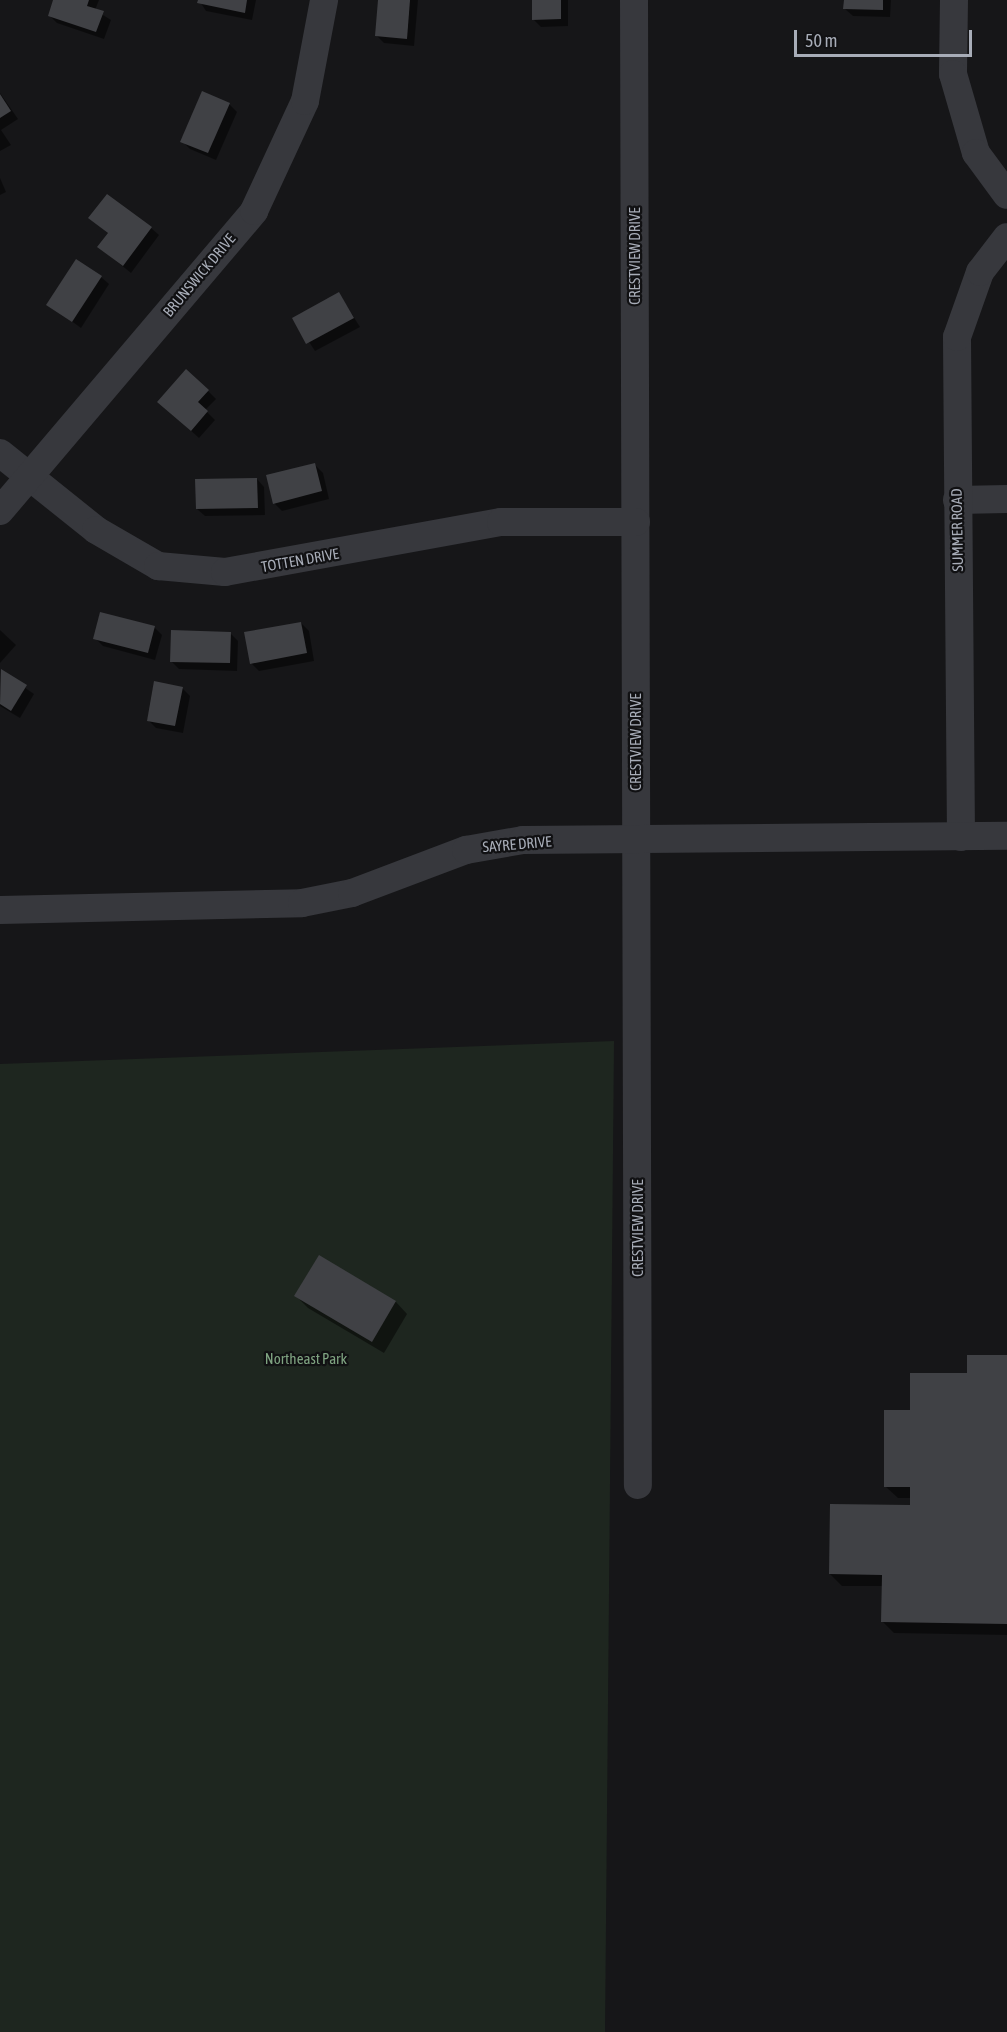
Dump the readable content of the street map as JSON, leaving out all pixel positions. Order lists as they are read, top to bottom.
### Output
{
  "streets": {
    "street": [
      "CRESTVIEW DRIVE",
      "BRUNSWICK DRIVE",
      "SUMMER ROAD",
      "TOTTEN DRIVE",
      "SAYRE DRIVE"
    ]
  },
  "crossings": [
    ["CRESTVIEW DRIVE", "TOTTEN DRIVE"],
    ["CRESTVIEW DRIVE", "SAYRE DRIVE"],
    ["BRUNSWICK DRIVE", "TOTTEN DRIVE"],
    ["SUMMER ROAD", "SAYRE DRIVE"]
  ],
  "parks": ["Northeast Park"],
  "scale_bar": "50 m"
}
